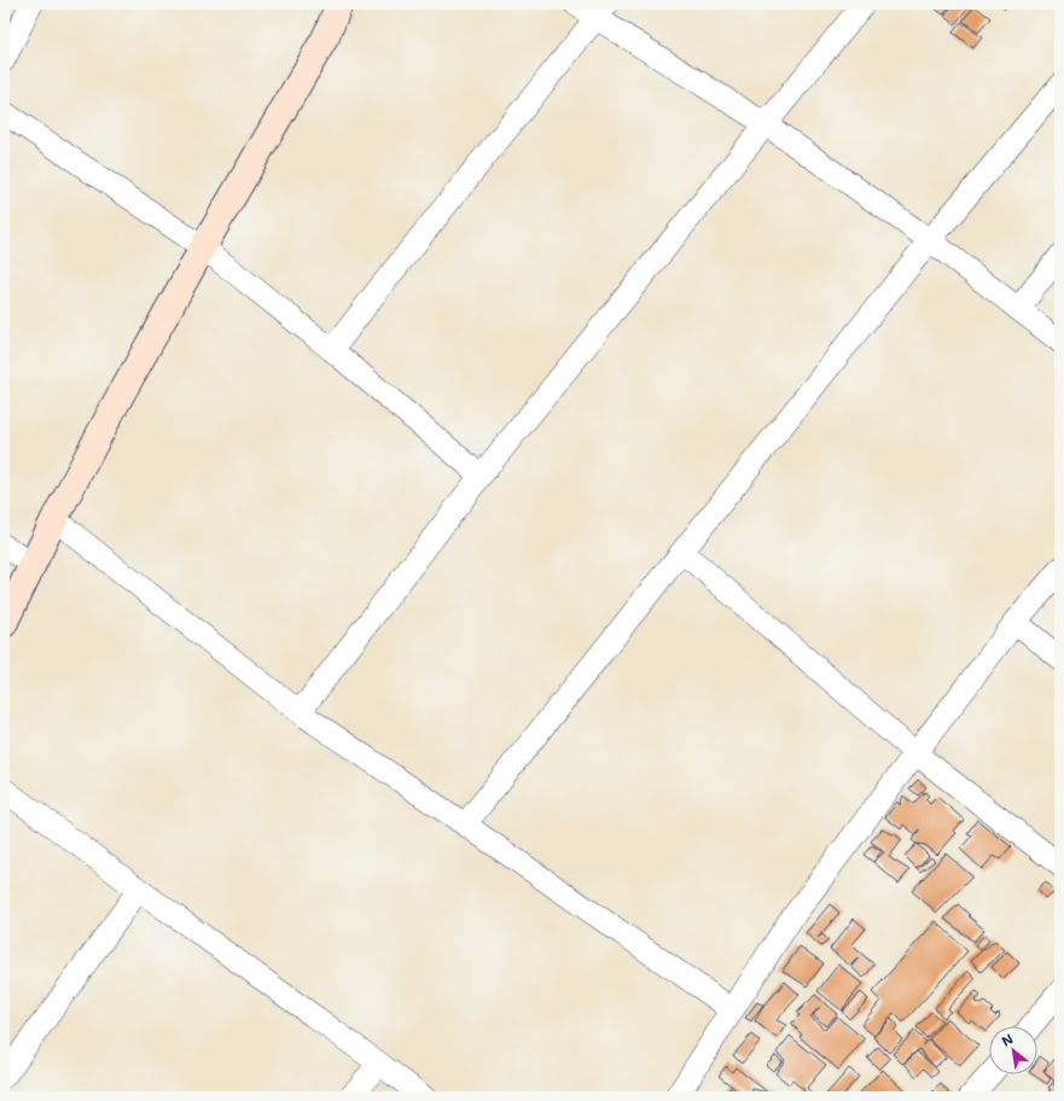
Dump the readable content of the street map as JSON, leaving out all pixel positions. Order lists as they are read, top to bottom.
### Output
{
  "north": "top left"
}
